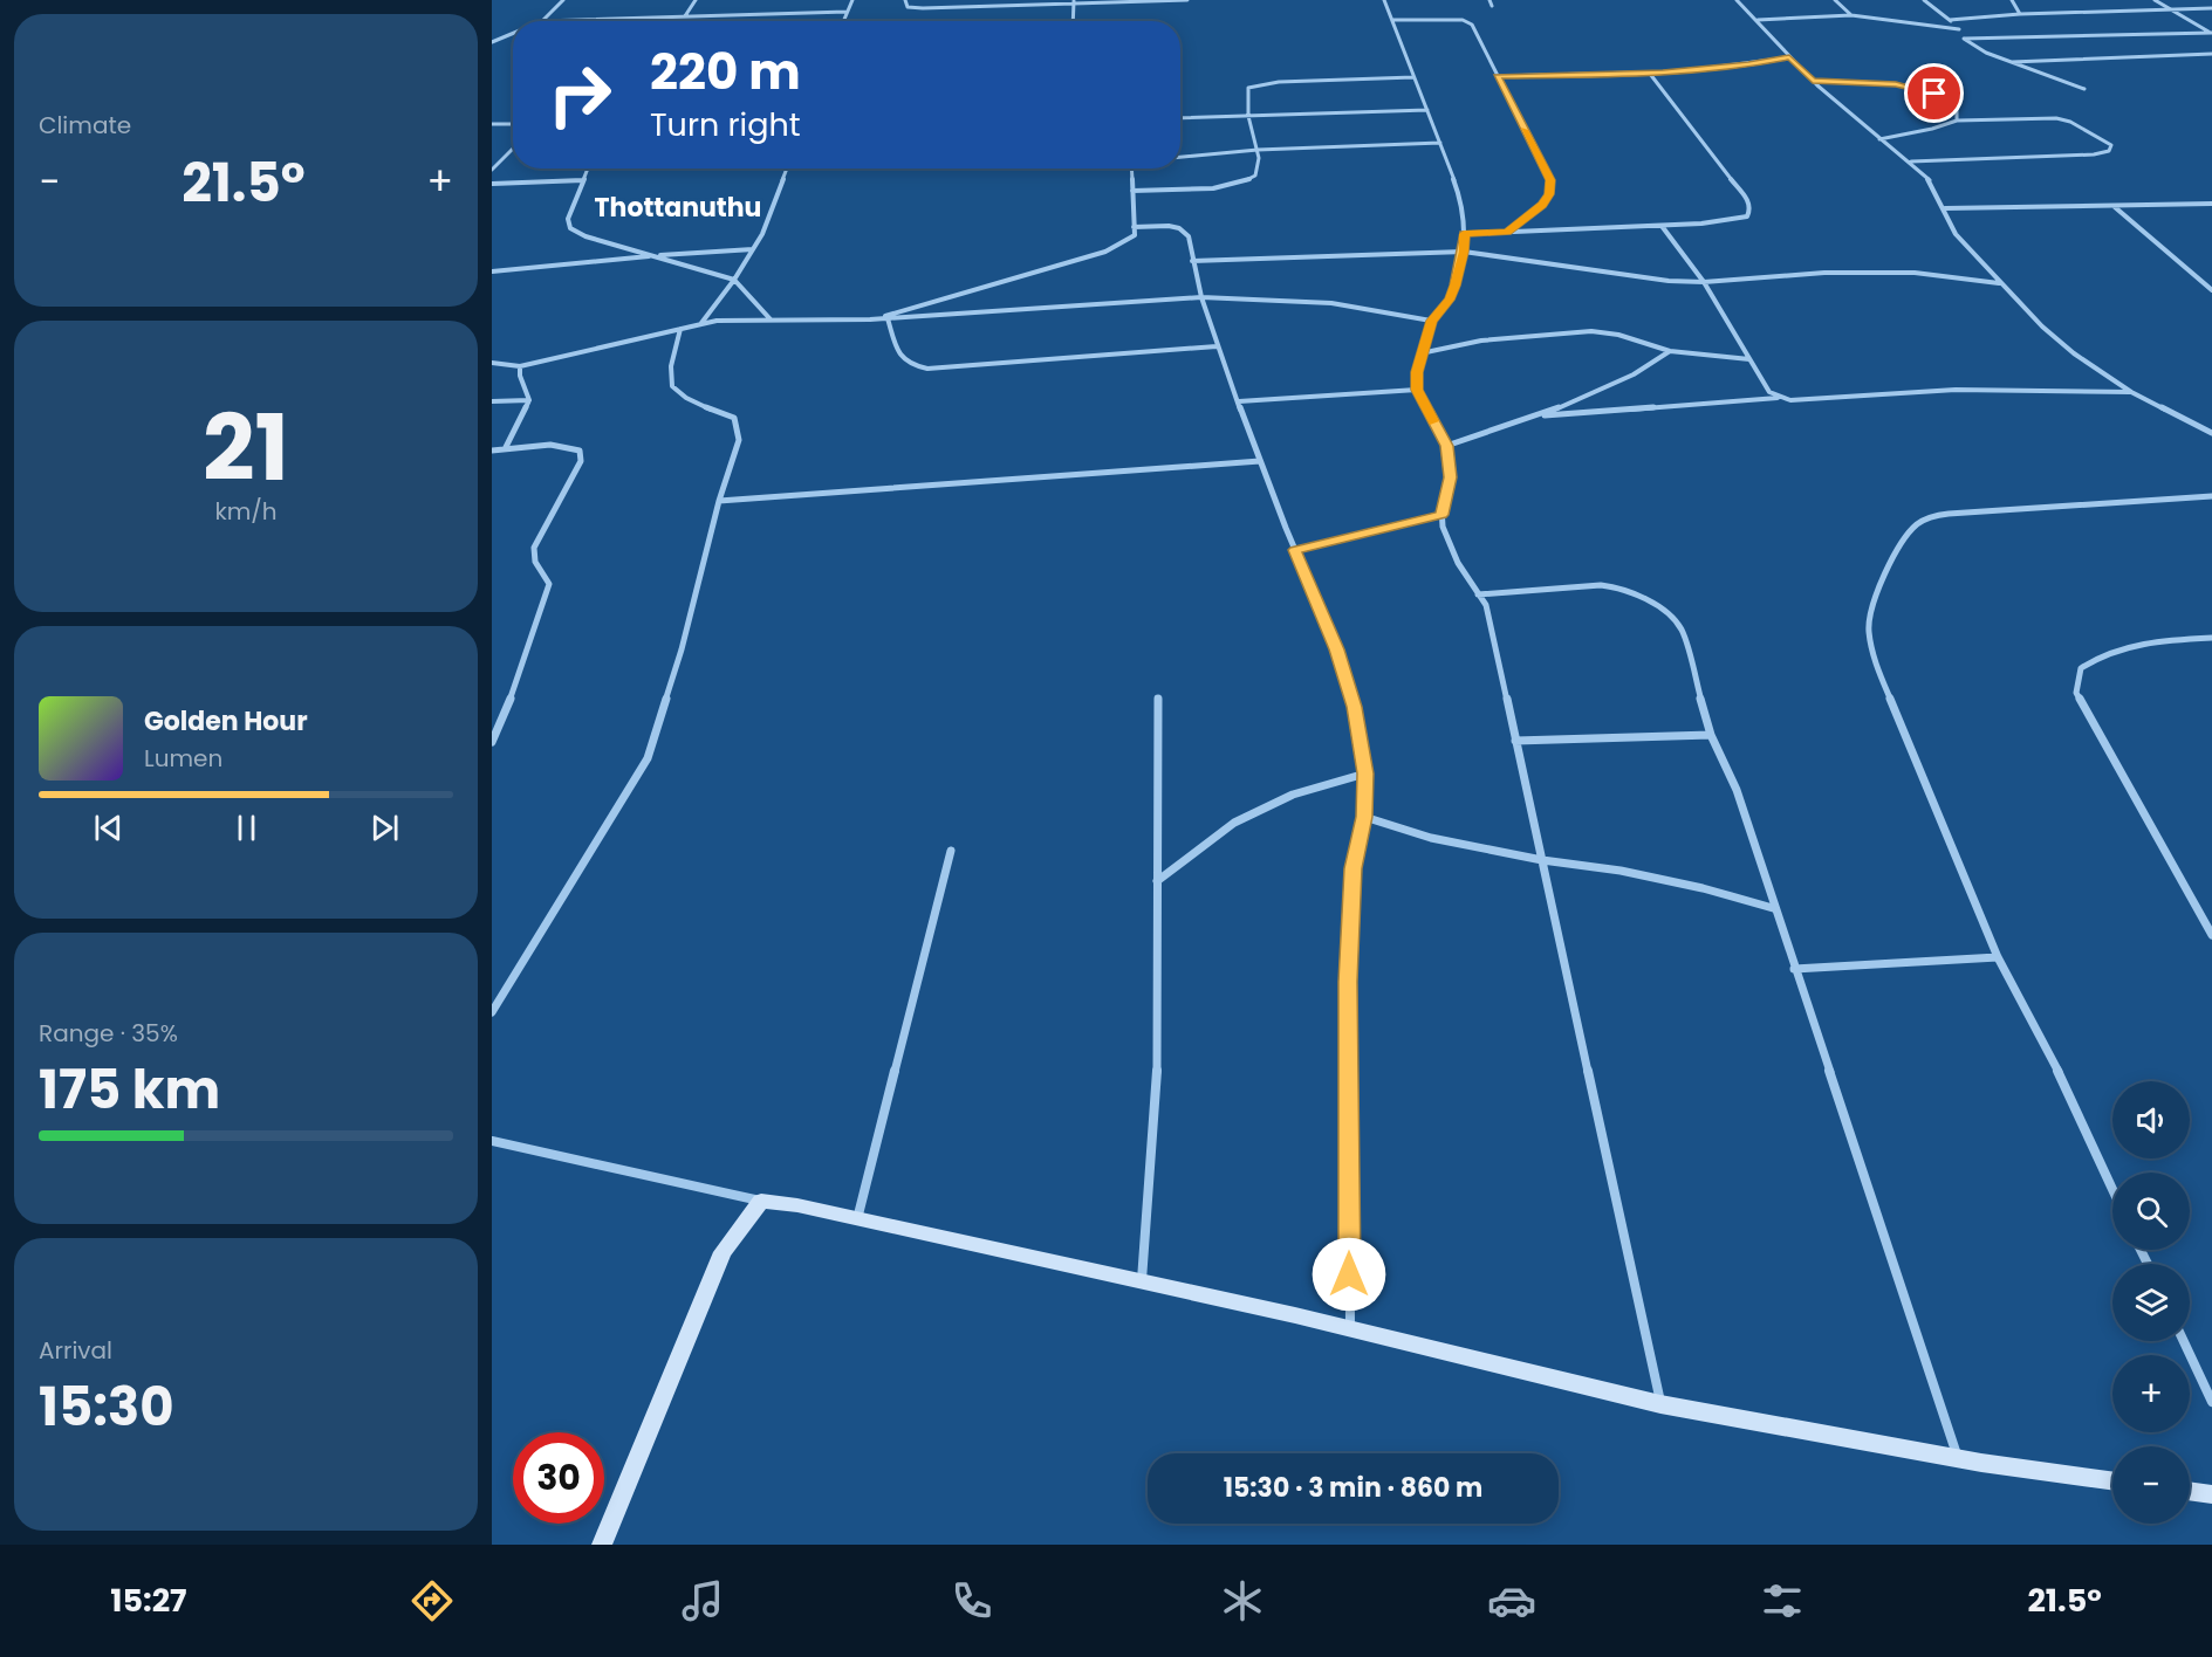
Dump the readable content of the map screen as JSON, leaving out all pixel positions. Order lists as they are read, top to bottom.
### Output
{
  "districts": ["Thottanuthu"],
  "page": {
    "tile": [
      "Climate",
      ["21", "km/h"],
      ["Range · 35%", "175 km"],
      ["Arrival", "15:30"]
    ],
    "turn": ["220 m", "Turn right"],
    "heat": ["−", "21.5°", "+"],
    "song": ["Golden Hour", "Lumen"],
    "map_buttons": ["+", "−"],
    "limit": "30",
    "trip": "15:30 · 3 min · 860 m",
    "tabs": ["15:27", "21.5°"]
  }
}
